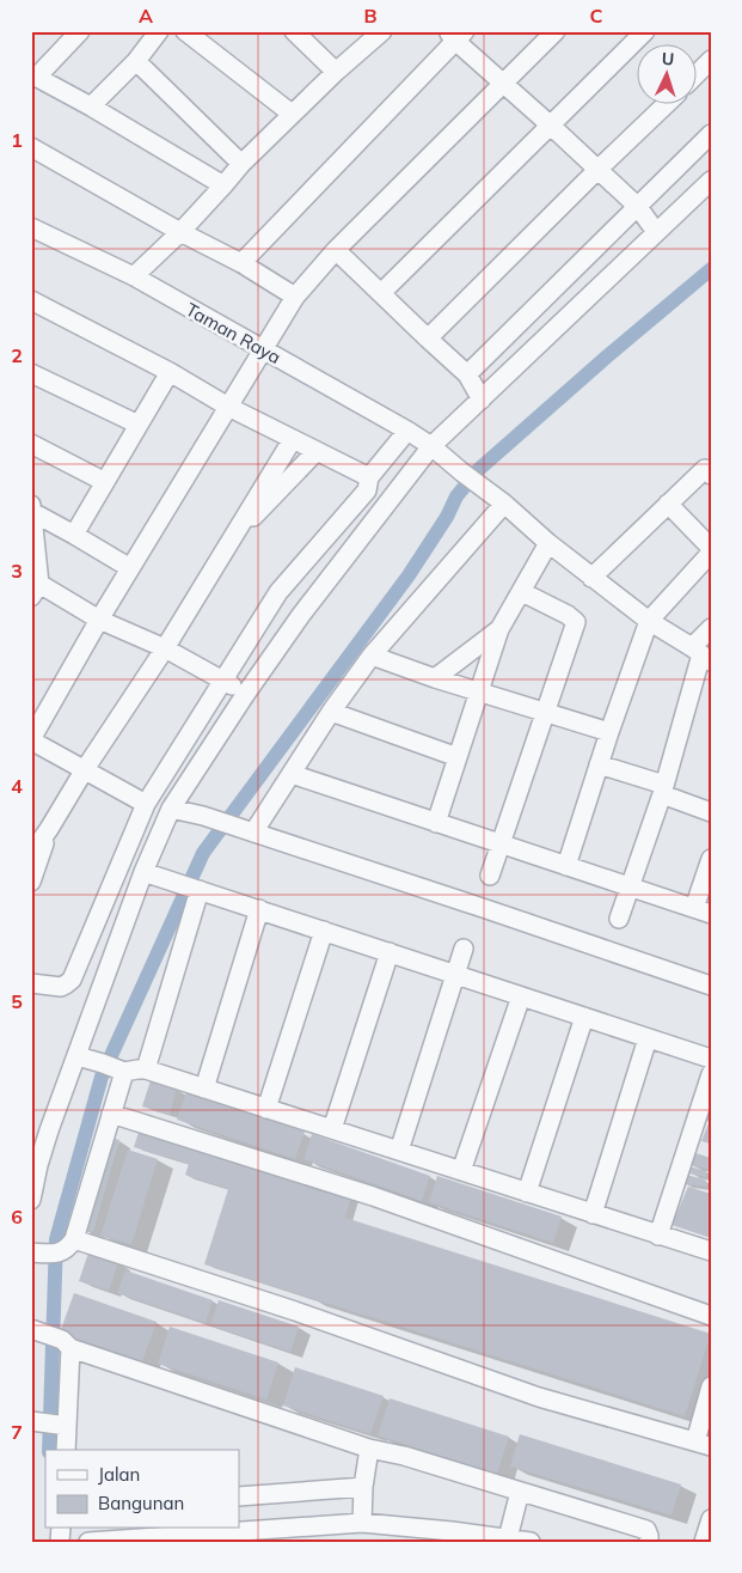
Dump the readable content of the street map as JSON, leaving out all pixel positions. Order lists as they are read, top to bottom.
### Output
{
  "streets": {
    "street": ["Taman Raya"]
  },
  "legend": ["Jalan", "Bangunan"],
  "north": "top",
  "grid": {
    "columns": ["A", "B", "C"],
    "rows": [
      "1",
      "2",
      "3",
      "4",
      "5",
      "6",
      "7"
    ]
  }
}
